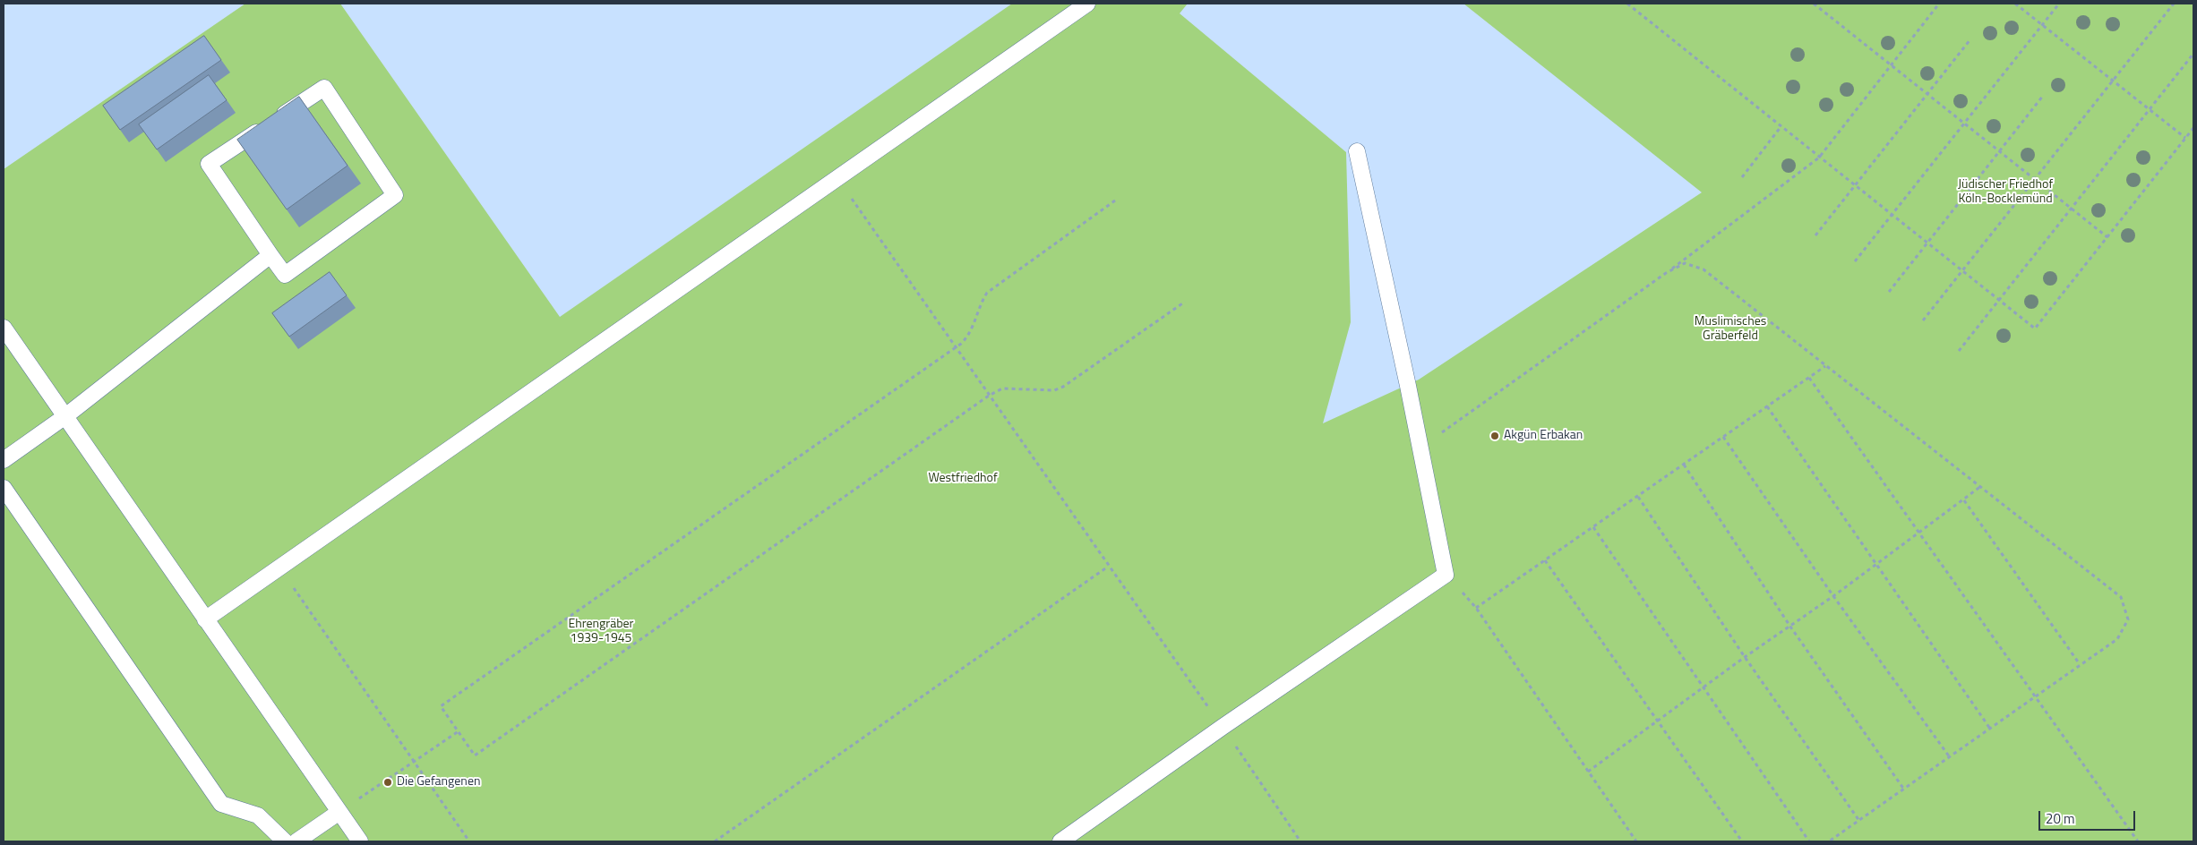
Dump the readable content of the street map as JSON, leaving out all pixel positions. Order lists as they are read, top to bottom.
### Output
{
  "parks": [
    "Jüdischer Friedhof Köln-Bocklemünd",
    "Muslimisches Gräberfeld",
    "Westfriedhof",
    "Ehrengräber 1939-1945"
  ],
  "places": ["Akgün Erbakan", "Die Gefangenen"],
  "scale_bar": "20 m"
}
